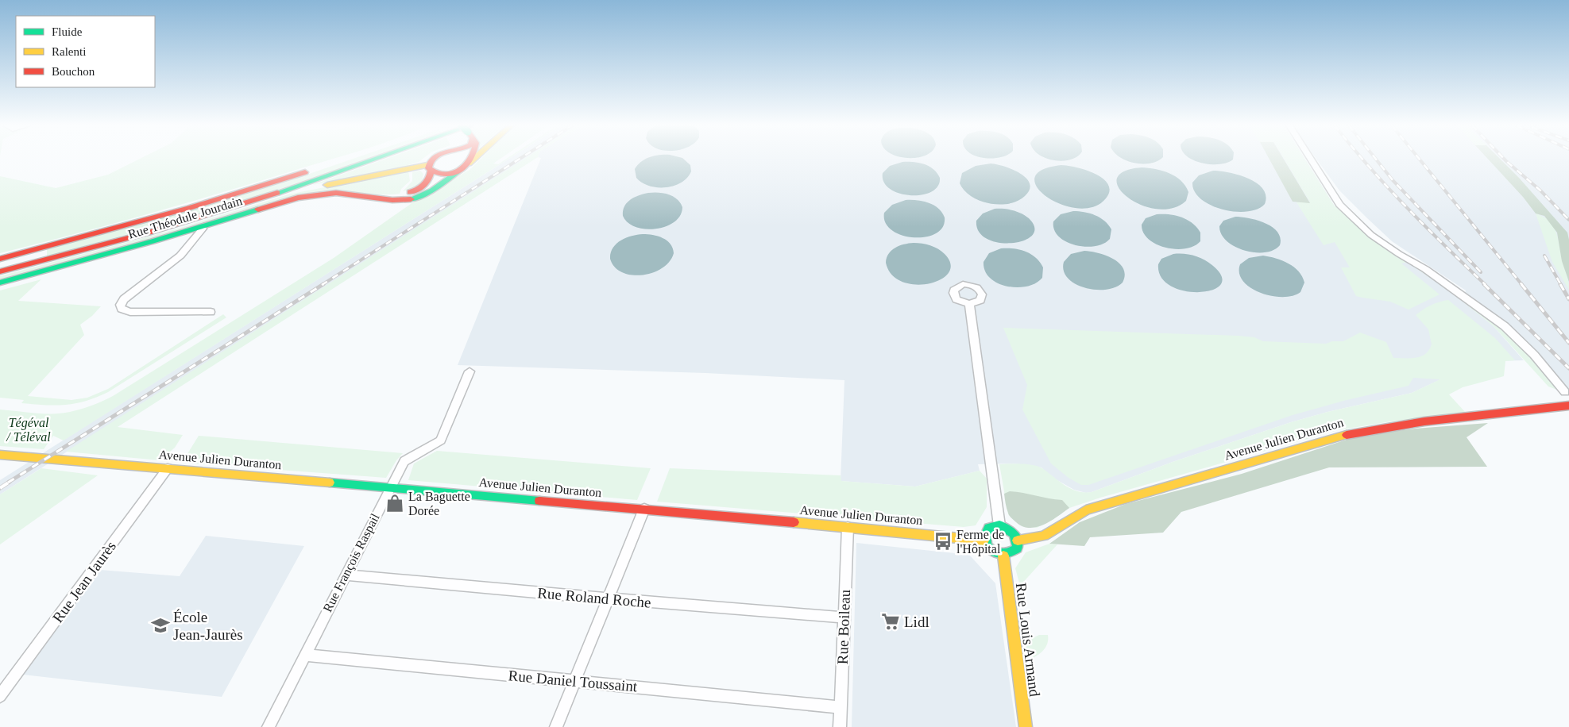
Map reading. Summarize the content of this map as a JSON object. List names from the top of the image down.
{
  "streets": {
    "main road": ["Rue Théodule Jourdain", "Avenue Julien Duranton", "Rue Louis Armand"],
    "street": [
      "Rue François Raspail",
      "Rue Jean Jaurès",
      "Rue Roland Roche",
      "Rue Boileau",
      "Rue Daniel Toussaint"
    ]
  },
  "crossings": [
    ["Avenue Julien Duranton", "Rue François Raspail"],
    ["Avenue Julien Duranton", "Rue Jean Jaurès"],
    ["Avenue Julien Duranton", "Rue Boileau"],
    ["Avenue Julien Duranton", "Rue Louis Armand"],
    ["Rue François Raspail", "Rue Roland Roche"],
    ["Rue François Raspail", "Rue Daniel Toussaint"],
    ["Rue Roland Roche", "Rue Boileau"],
    ["Rue Boileau", "Rue Daniel Toussaint"]
  ],
  "parks": ["Tégéval / Téléval"],
  "places": {
    "shop": ["La Baguette Dorée"],
    "bus stop": ["Ferme de l'Hôpital"],
    "supermarket": ["Lidl"],
    "school or university": ["École Jean-Jaurès"]
  },
  "legend": ["Fluide", "Ralenti", "Bouchon"]
}
